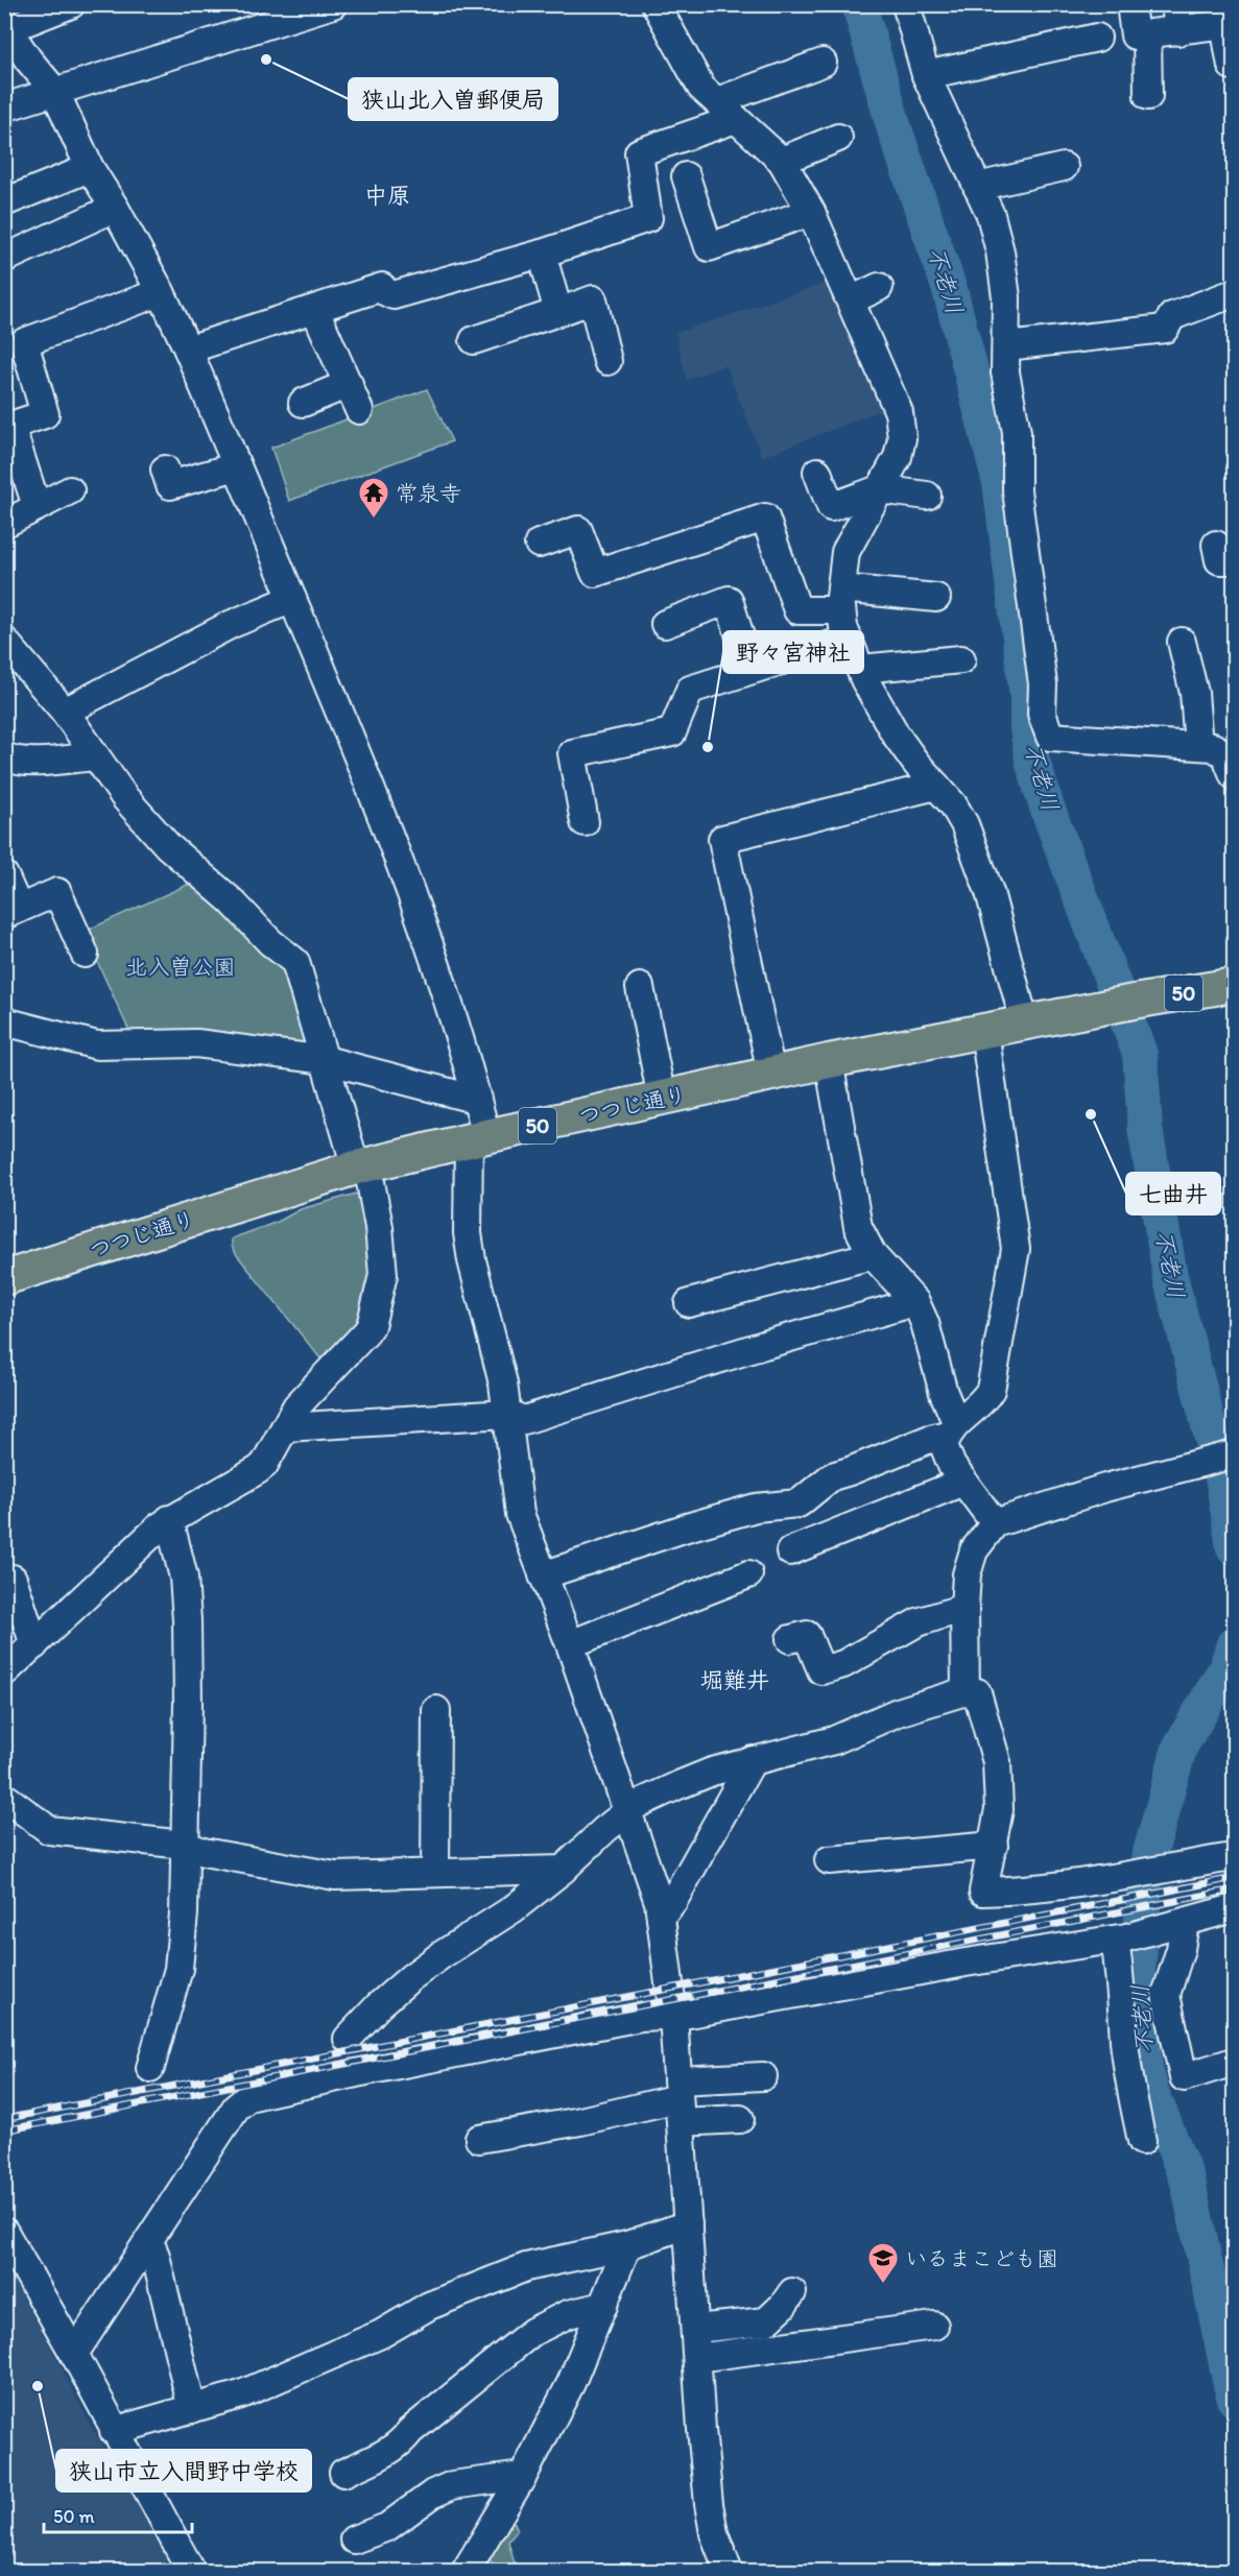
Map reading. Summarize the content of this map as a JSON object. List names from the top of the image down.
{
  "streets": {
    "main road": ["50", "つつじ通り"]
  },
  "districts": ["中原", "堀難井"],
  "water": ["不老川"],
  "parks": ["北入曽公園"],
  "places": {
    "other": [
      "狭山北入曽郵便局",
      "野々宮神社",
      "七曲井",
      "狭山市立入間野中学校"
    ],
    "temple": ["常泉寺"],
    "school or university": ["いるまこども園"]
  },
  "scale_bar": "50 m"
}
